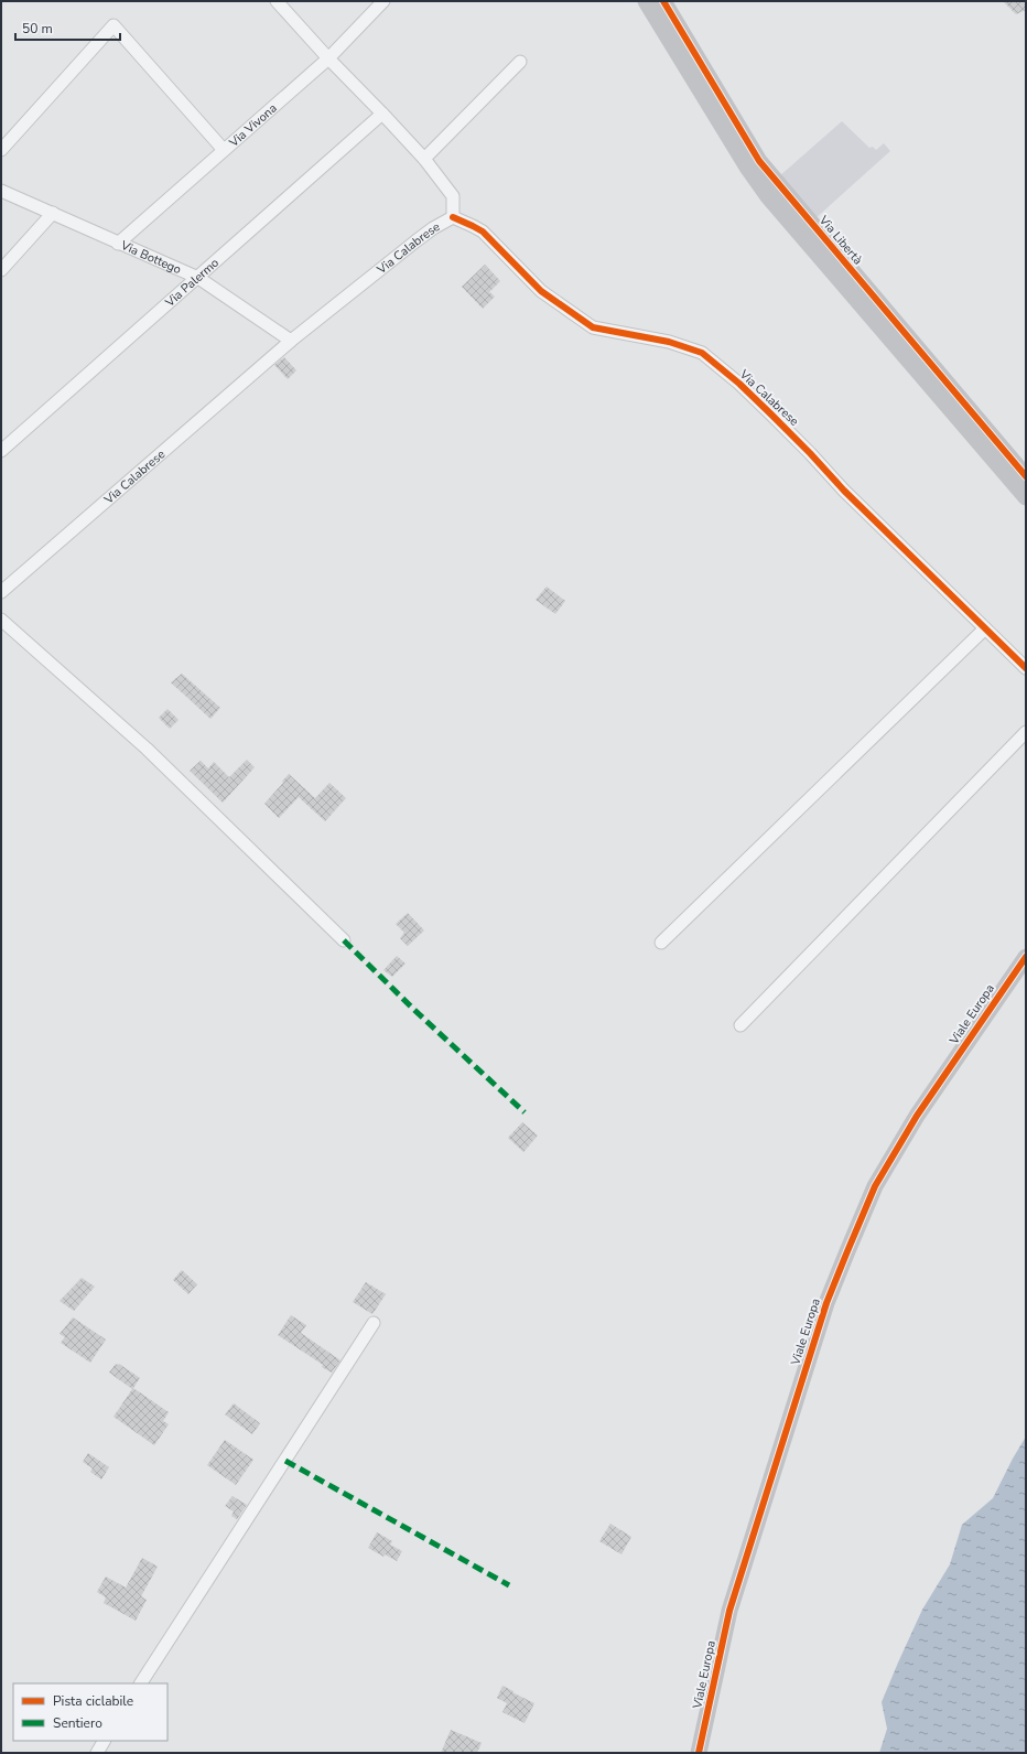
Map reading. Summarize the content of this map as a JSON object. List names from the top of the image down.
{
  "streets": {
    "street": [
      "Via Vivona",
      "Via Calabrese",
      "Via Bottego",
      "Via Palermo",
      "Viale Europa"
    ],
    "cycle path": ["Via Libertà"]
  },
  "crossings": [
    ["Via Vivona", "Via Bottego"],
    ["Via Calabrese", "Via Bottego"],
    ["Via Bottego", "Via Palermo"]
  ],
  "legend": ["Pista ciclabile", "Sentiero"],
  "scale_bar": "50 m"
}
